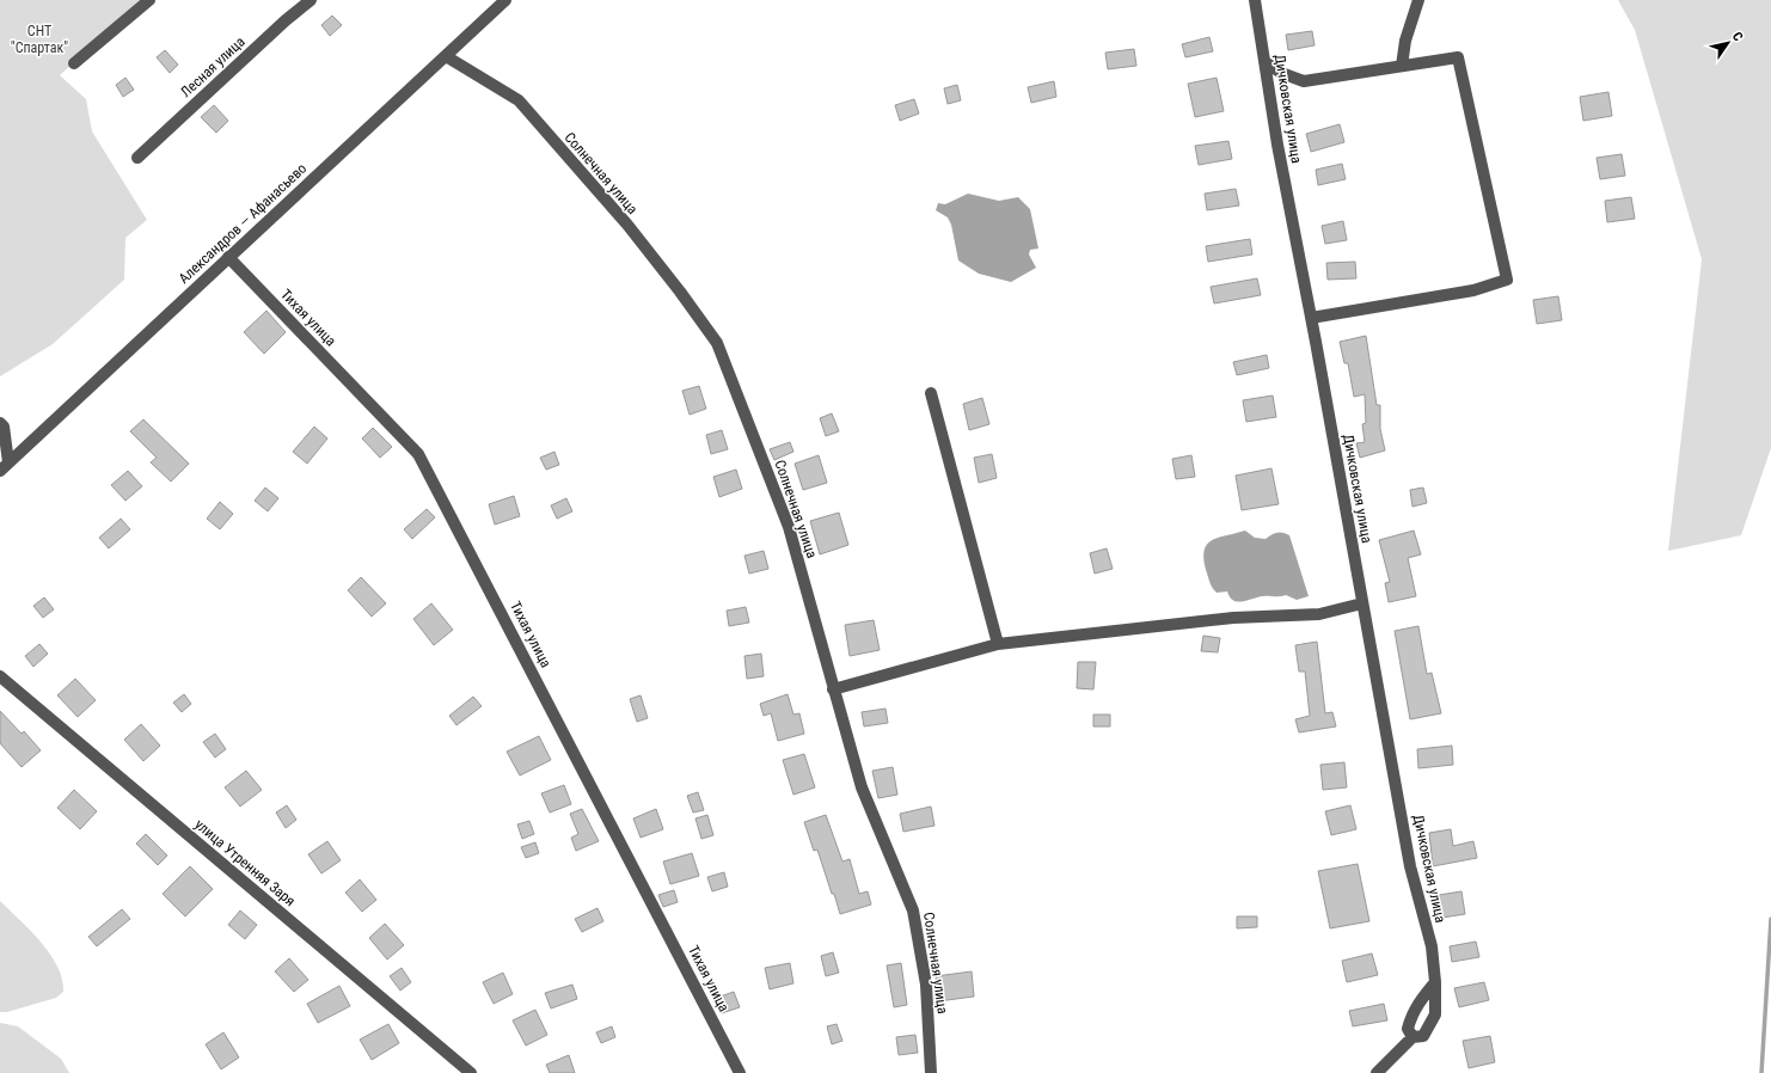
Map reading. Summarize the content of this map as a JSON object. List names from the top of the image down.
{
  "streets": {
    "street": [
      "Лесная улица",
      "Дичковская улица",
      "Солнечная улица",
      "Александров — Афанасьево",
      "Тихая улица",
      "улица Утренняя Заря"
    ]
  },
  "crossings": [
    ["Солнечная улица", "Александров — Афанасьево"],
    ["Александров — Афанасьево", "Тихая улица"]
  ],
  "parks": ["СНТ \"Спартак\""],
  "north": "top right"
}
